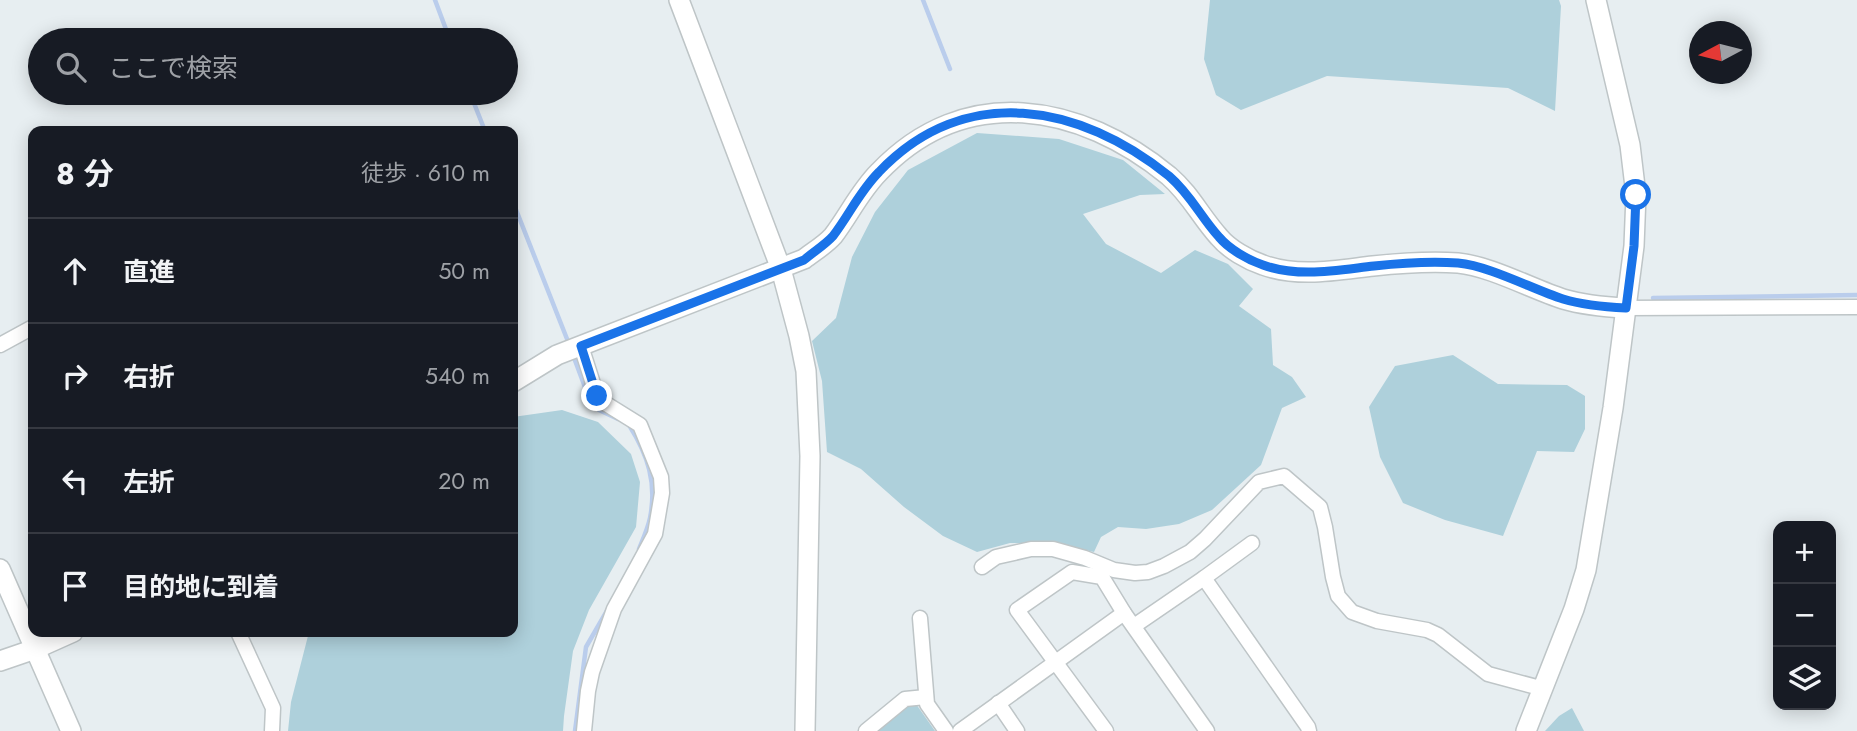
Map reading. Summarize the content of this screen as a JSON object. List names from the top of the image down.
{
  "north": "left",
  "page": {
    "search": "ここで検索",
    "heading": ["8 分", "徒歩 · 610 m"],
    "list": [
      ["直進", "50 m"],
      ["右折", "540 m"],
      ["左折", "20 m"],
      "目的地に到着"
    ],
    "map_buttons": ["+", "−"]
  }
}
